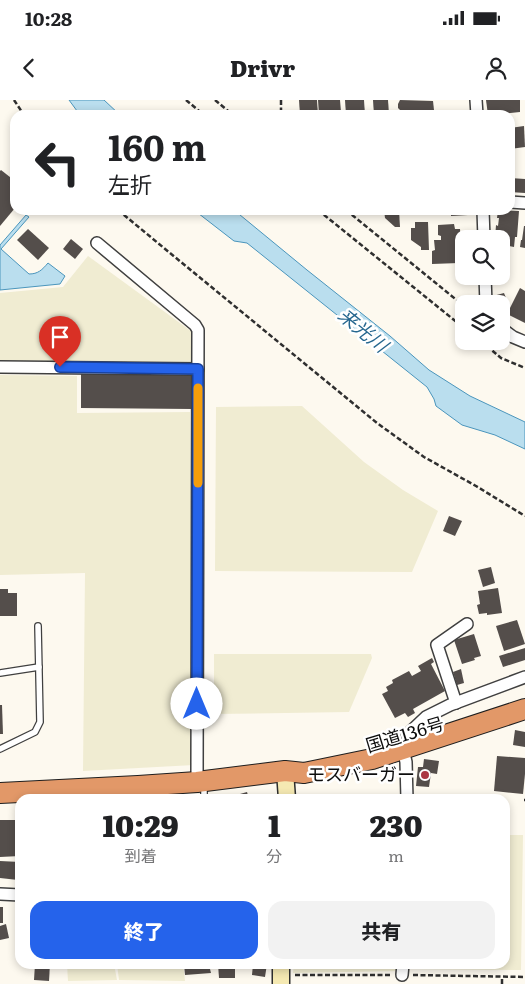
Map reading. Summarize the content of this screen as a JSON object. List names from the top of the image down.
{
  "streets": {
    "highway": ["国道136号"]
  },
  "water": ["来光川"],
  "places": ["モスバーガー"],
  "page": {
    "status": "10:28",
    "header": "Drivr",
    "turn": ["160 m", "左折"],
    "eta": [
      "10:29",
      "到着",
      "1",
      "分",
      "230",
      "m"
    ],
    "buttons": ["終了", "共有"]
  }
}
